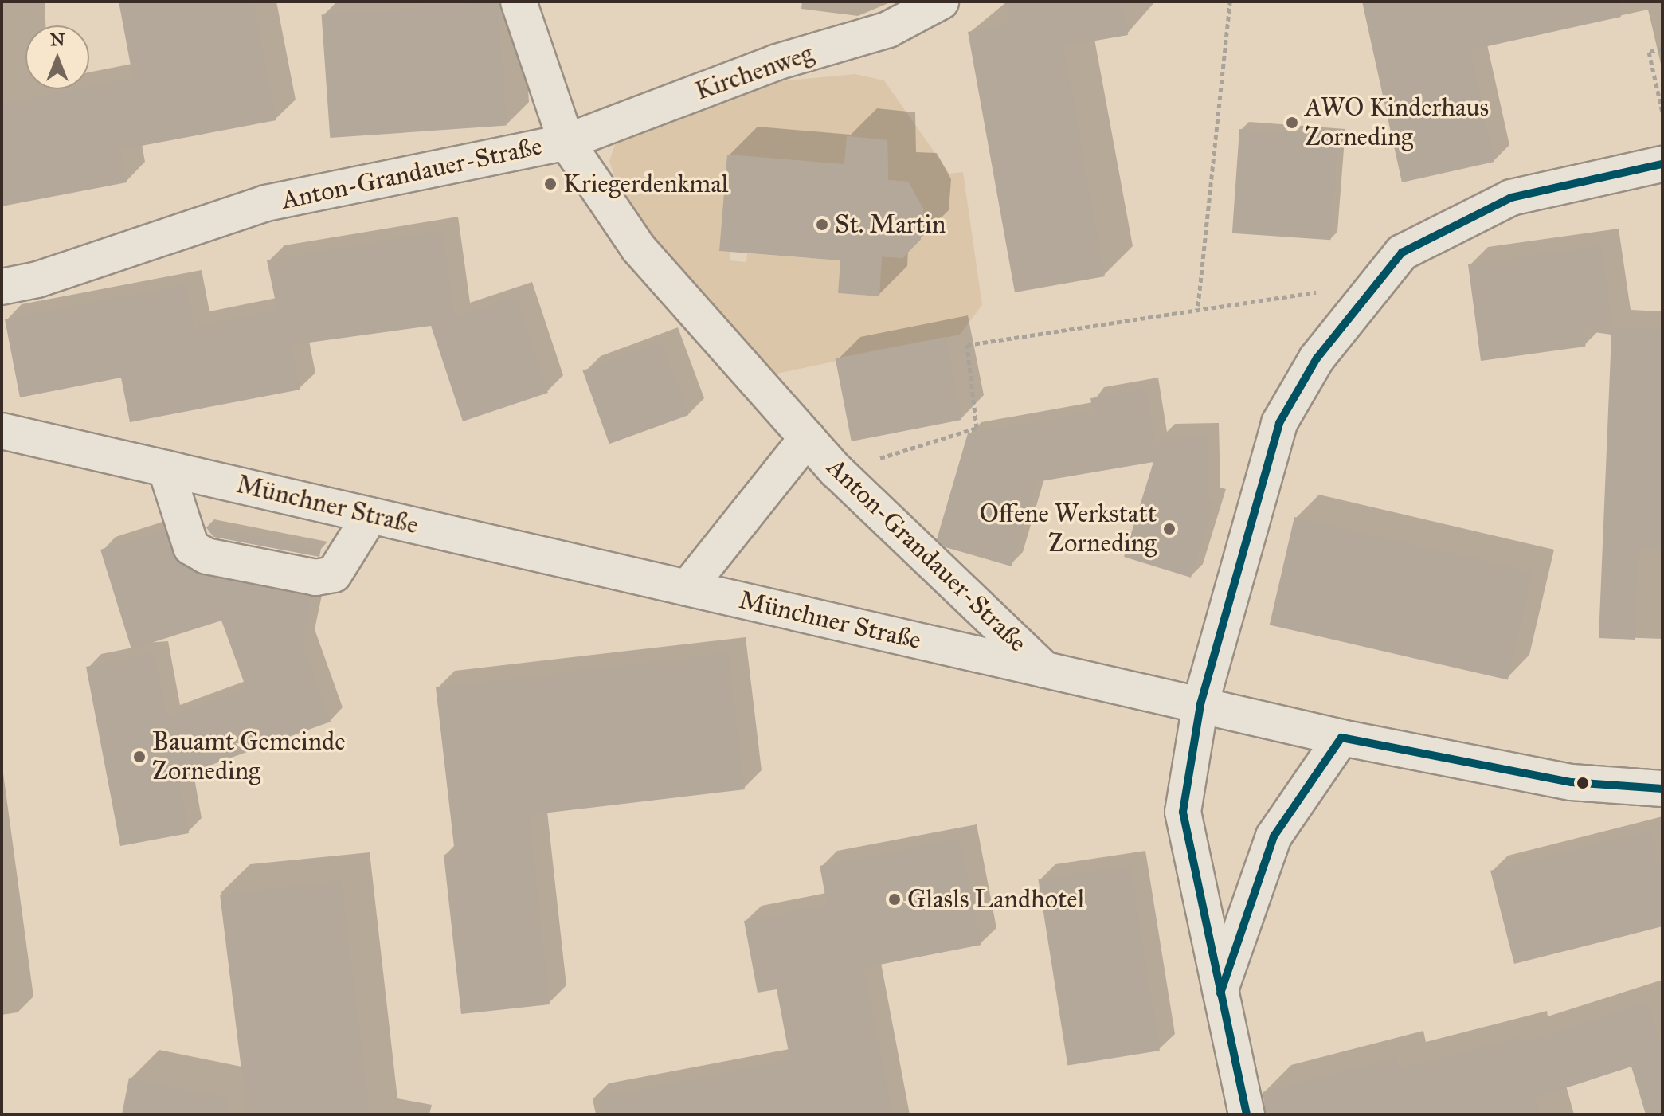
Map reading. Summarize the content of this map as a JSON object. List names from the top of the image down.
{
  "streets": {
    "street": ["Kirchenweg", "Anton-Grandauer-Straße", "Münchner Straße"]
  },
  "crossings": [
    ["Kirchenweg", "Anton-Grandauer-Straße"],
    ["Anton-Grandauer-Straße", "Münchner Straße"]
  ],
  "places": [
    "AWO Kinderhaus Zorneding",
    "Kriegerdenkmal",
    "St. Martin",
    "Offene Werkstatt Zorneding",
    "Bauamt Gemeinde Zorneding",
    "Glasls Landhotel"
  ],
  "north": "top"
}
